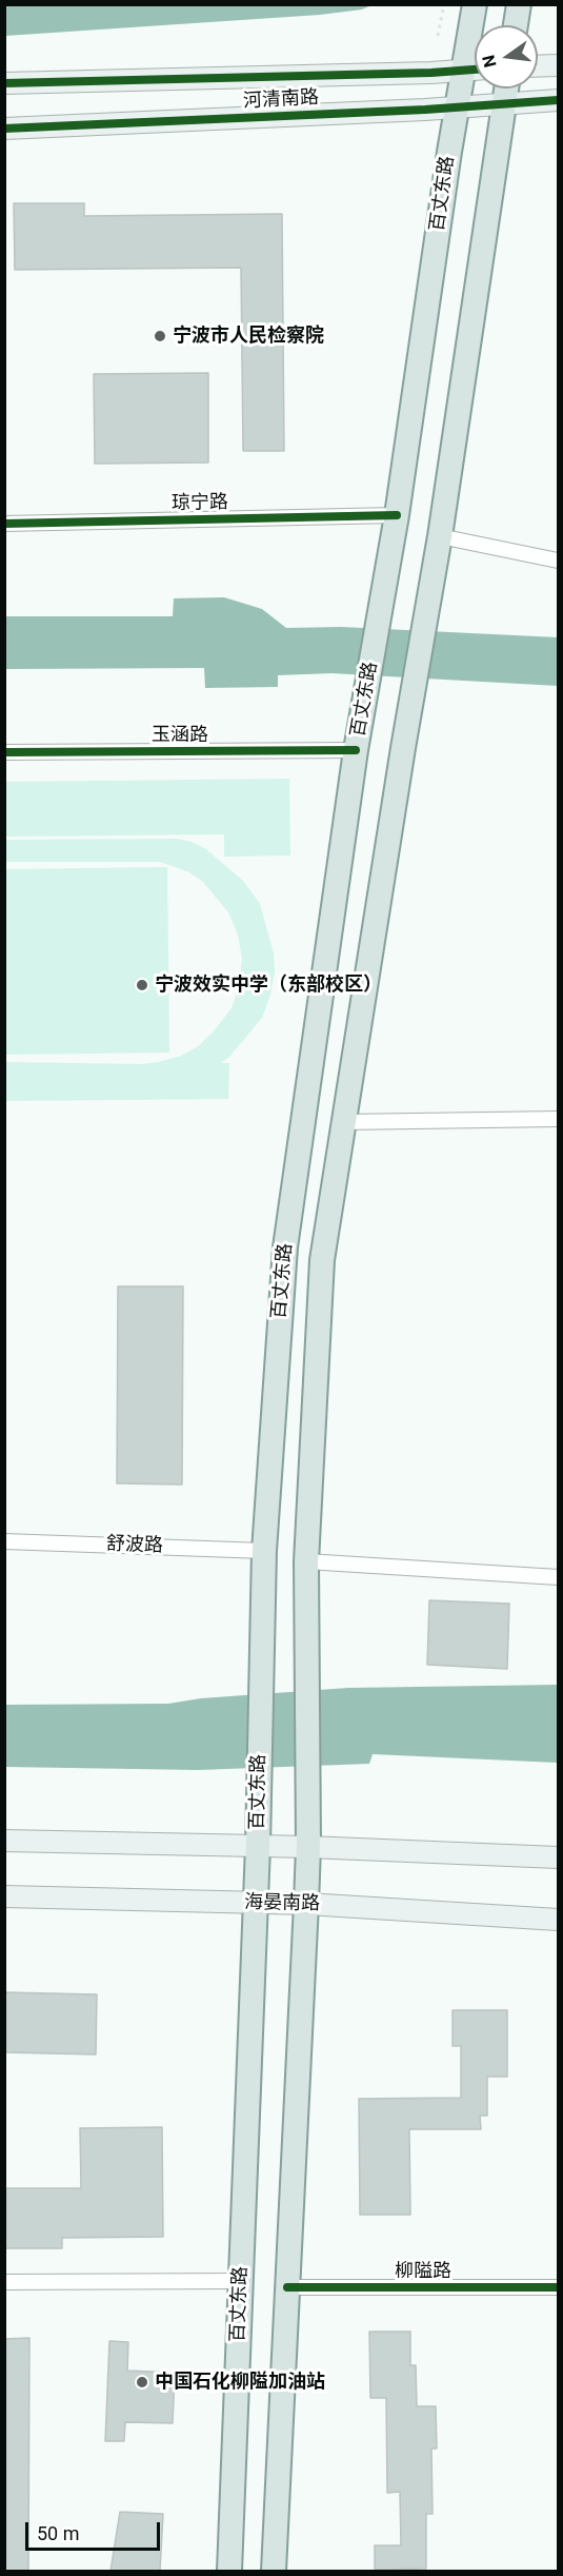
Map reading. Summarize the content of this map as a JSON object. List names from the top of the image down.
{
  "streets": {
    "main road": ["河清南路", "百丈东路", "海晏南路"],
    "street": [
      "琼宁路",
      "玉涵路",
      "舒波路",
      "柳隘路"
    ]
  },
  "crossings": [
    ["河清南路", "百丈东路"],
    ["百丈东路", "琼宁路"],
    ["百丈东路", "玉涵路"],
    ["百丈东路", "舒波路"],
    ["百丈东路", "海晏南路"],
    ["百丈东路", "柳隘路"]
  ],
  "places": ["宁波市人民检察院", "宁波效实中学（东部校区）", "中国石化柳隘加油站"],
  "scale_bar": "50 m",
  "north": "left"
}
